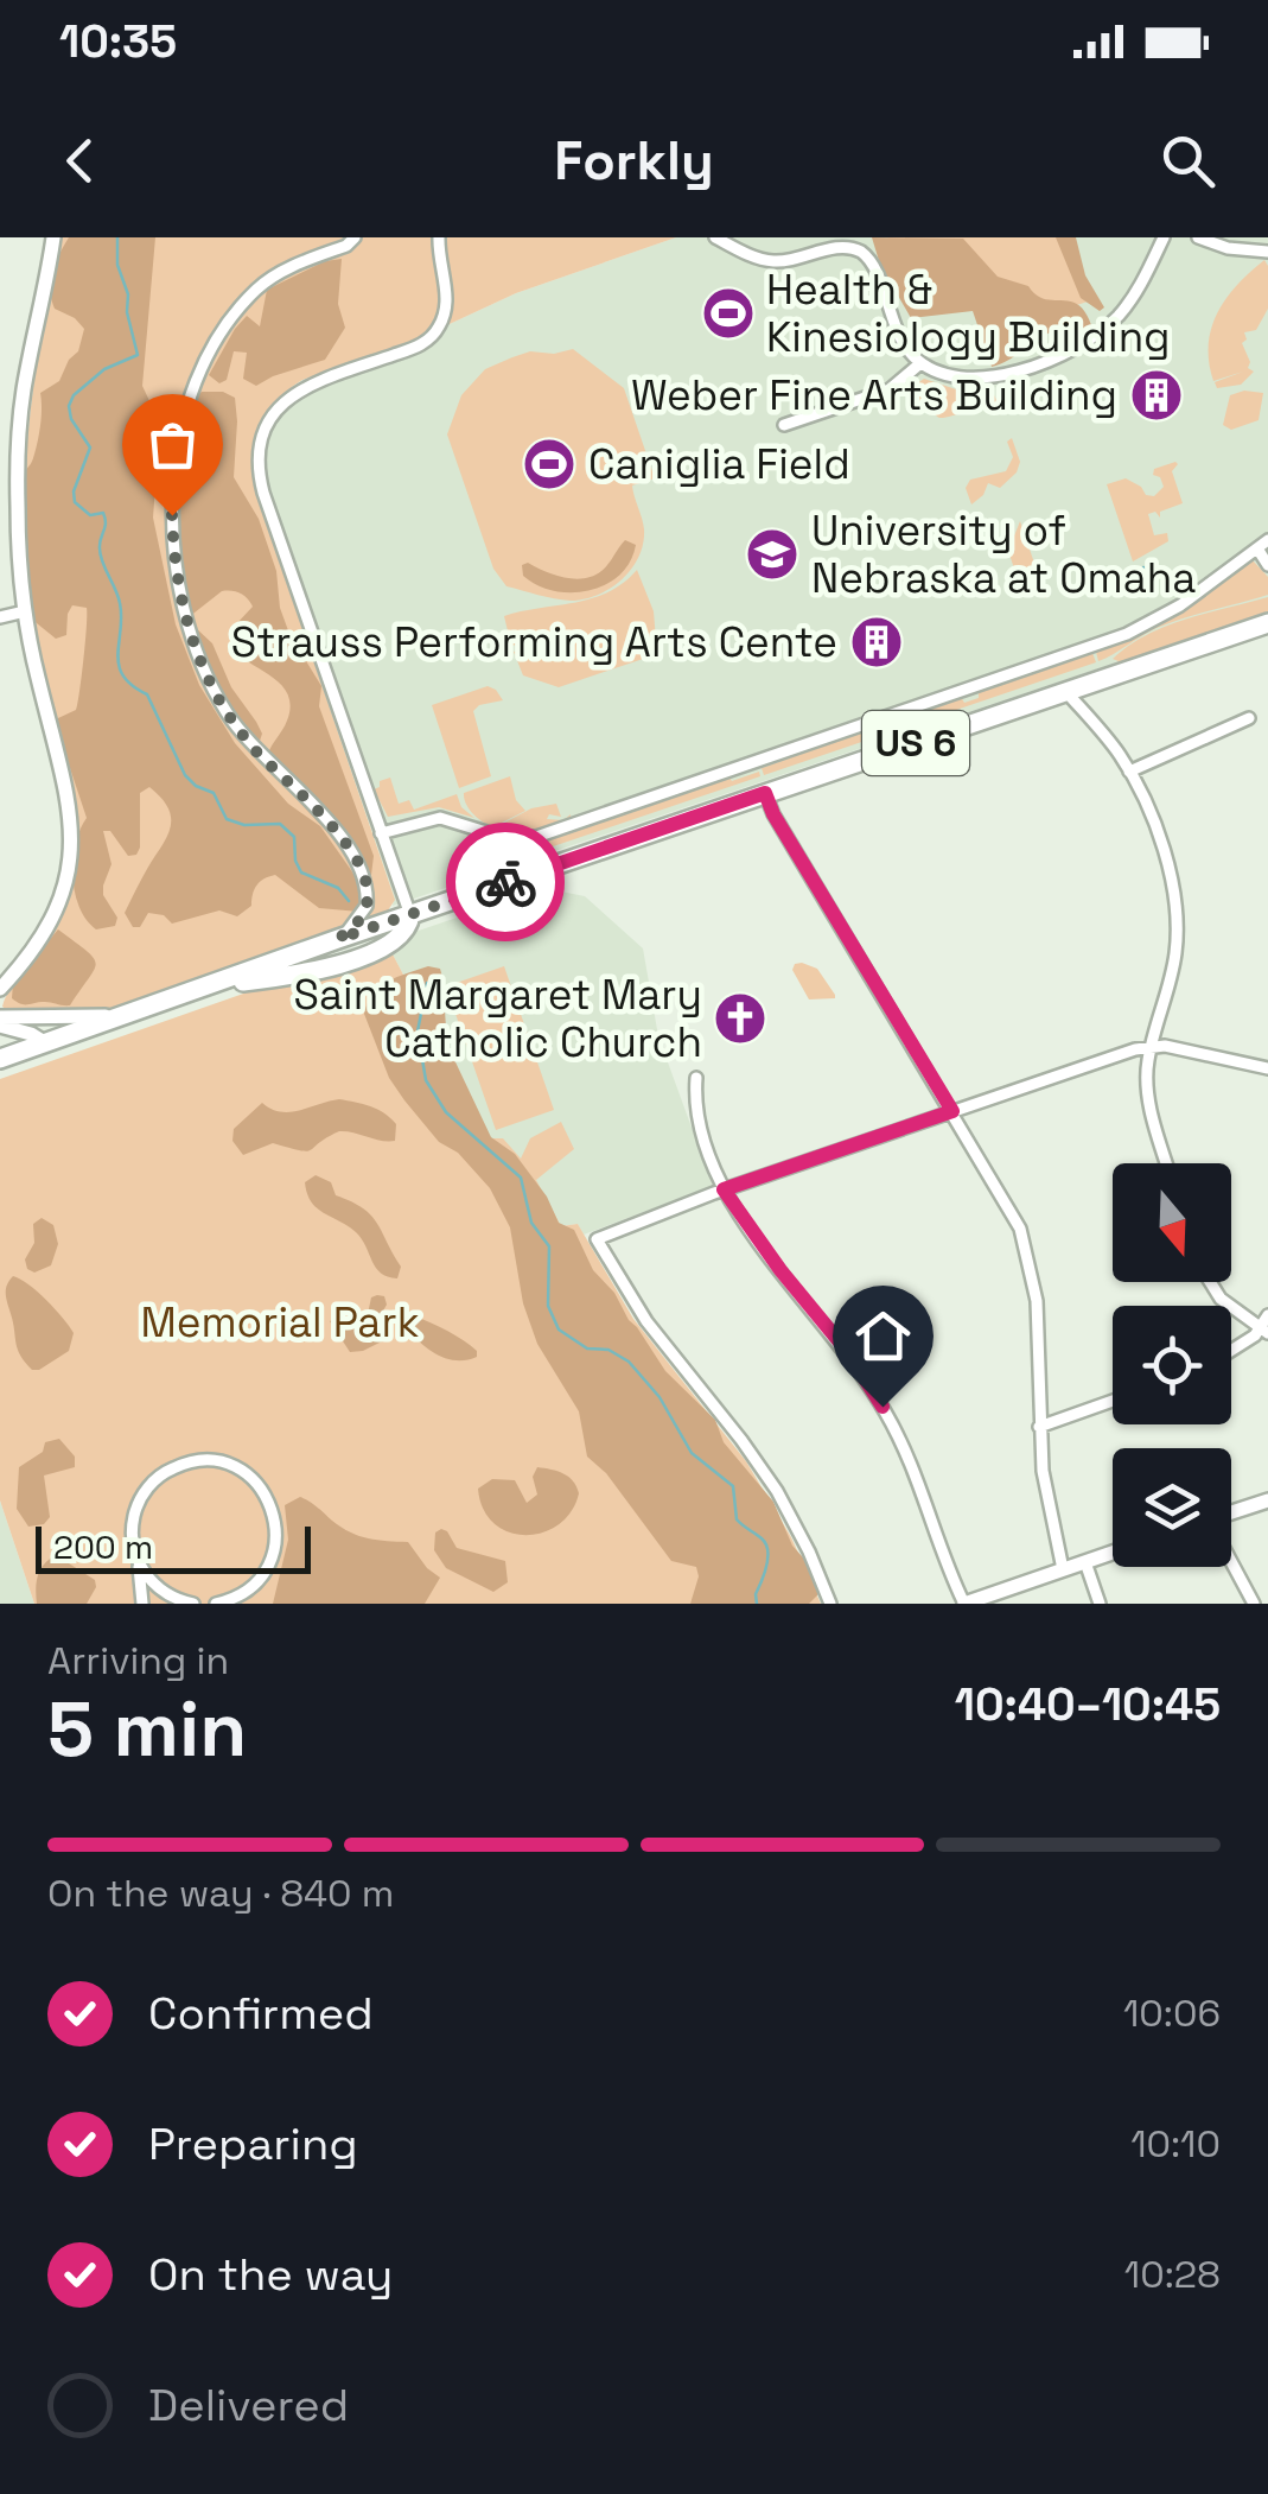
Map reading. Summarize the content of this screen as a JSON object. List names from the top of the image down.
{
  "streets": {
    "highway": ["US 6"]
  },
  "parks": ["Memorial Park"],
  "places": {
    "sports": ["Health & Kinesiology Building", "Caniglia Field"],
    "building": ["Weber Fine Arts Building", "Strauss Performing Arts Cente"],
    "school or university": ["University of Nebraska at Omaha"],
    "church": ["Saint Margaret Mary Catholic Church"]
  },
  "scale_bar": "200 m",
  "north": "bottom",
  "page": {
    "status": "10:35",
    "header": "Forkly",
    "scale": "200 m",
    "heading": ["5 min", "Arriving in", "10:40–10:45"],
    "bar": "On the way · 840 m",
    "list": [
      ["Confirmed", "10:06"],
      ["Preparing", "10:10"],
      ["On the way", "10:28"],
      "Delivered"
    ]
  }
}
